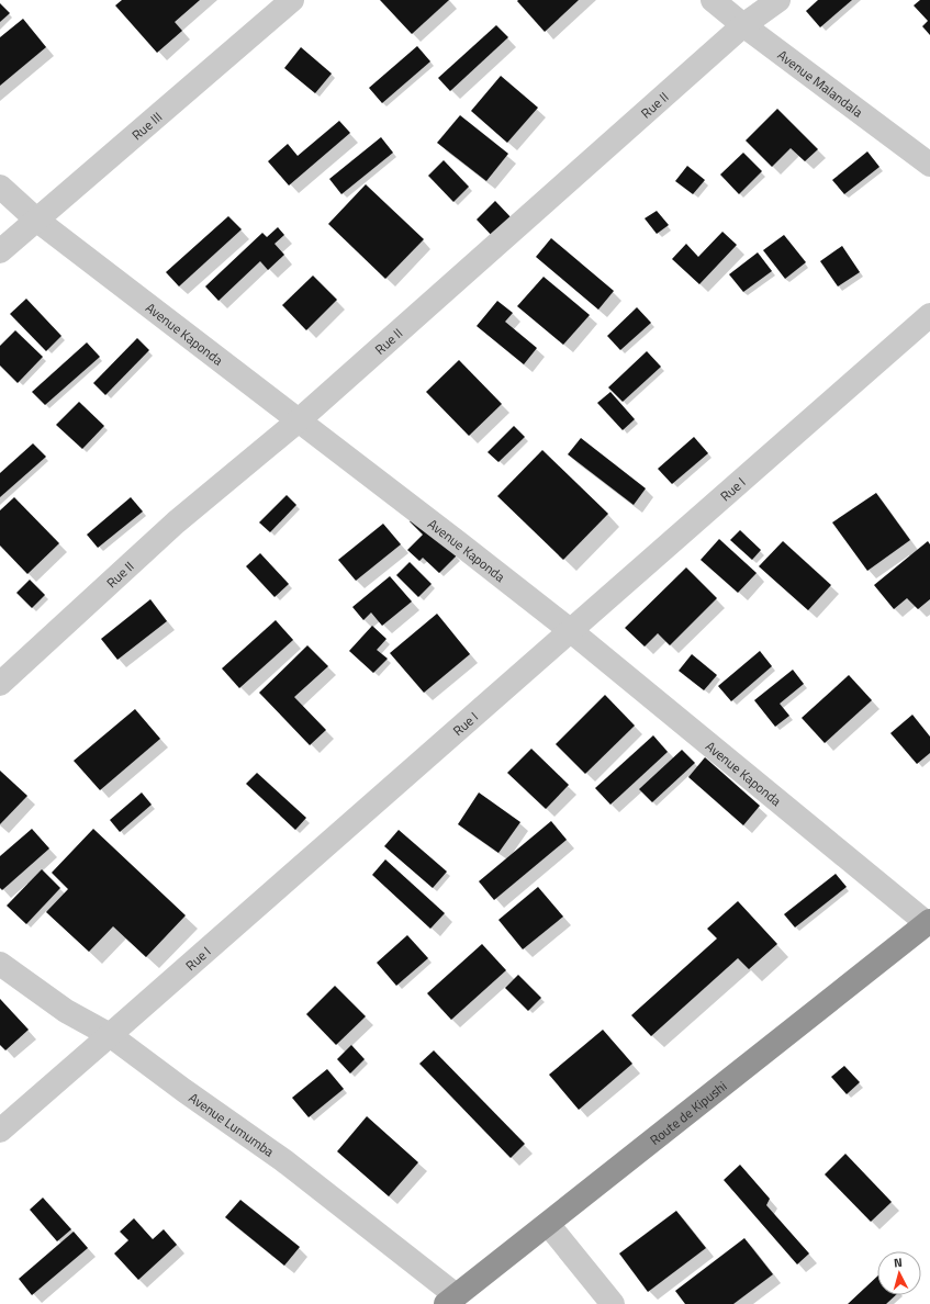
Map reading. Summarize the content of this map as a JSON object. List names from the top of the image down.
{
  "streets": {
    "highway": ["Route de Kipushi"],
    "street": [
      "Avenue Malandala",
      "Rue II",
      "Rue III",
      "Avenue Kaponda",
      "Rue I",
      "Avenue Lumumba"
    ]
  },
  "crossings": [
    ["Avenue Malandala", "Rue II"],
    ["Rue II", "Avenue Kaponda"],
    ["Rue III", "Avenue Kaponda"],
    ["Avenue Kaponda", "Rue I"],
    ["Avenue Kaponda", "Route de Kipushi"],
    ["Rue I", "Avenue Lumumba"],
    ["Route de Kipushi", "Avenue Lumumba"]
  ],
  "north": "top"
}
